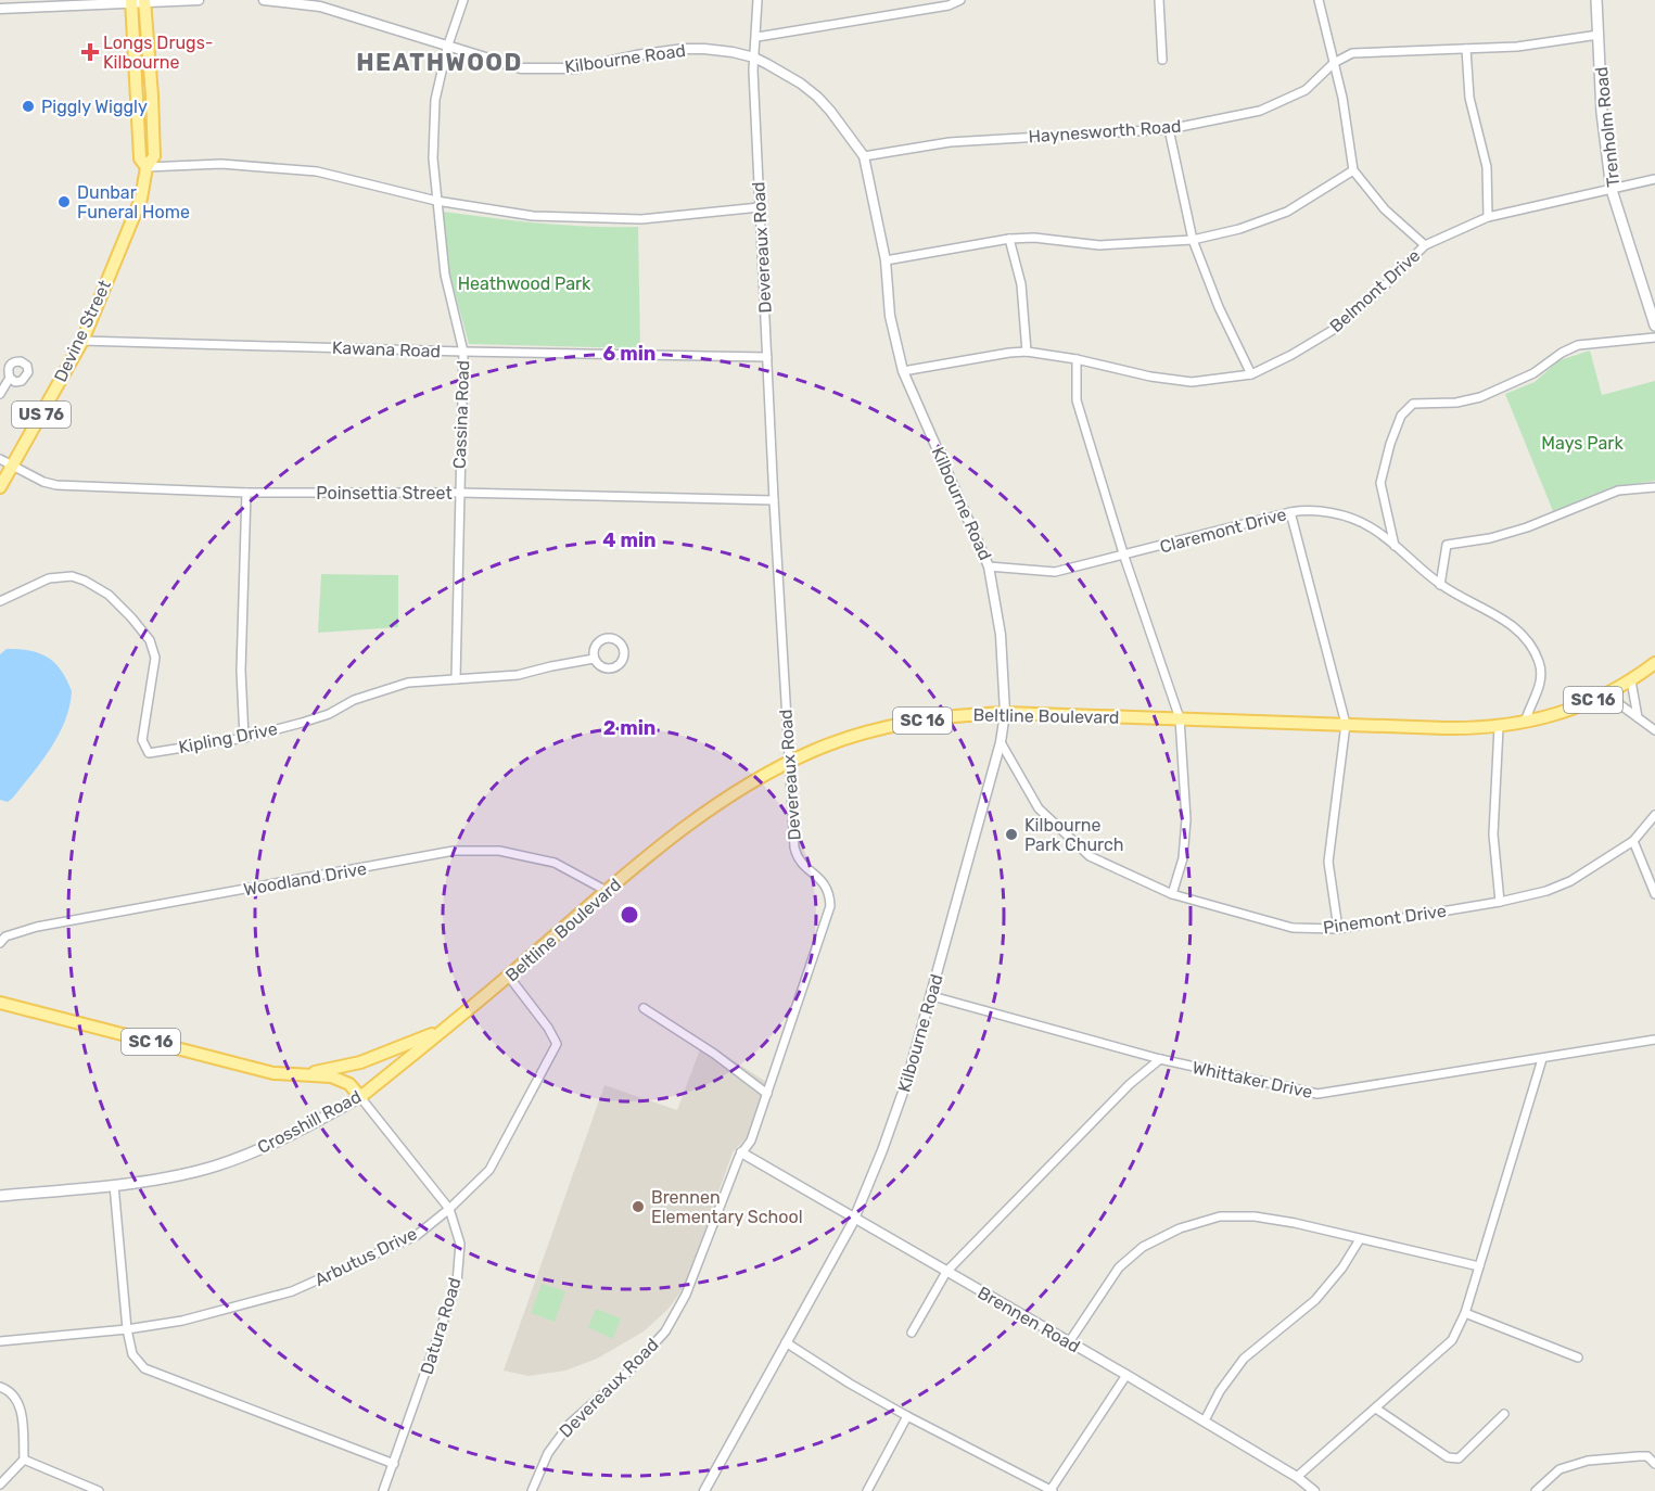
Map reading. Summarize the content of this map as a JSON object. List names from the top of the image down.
{
  "streets": {
    "main road": [
      "Trenholm Road",
      "Devine Street",
      "US 76",
      "SC 16",
      "Beltline Boulevard",
      "Crosshill Road",
      "Datura Road"
    ],
    "street": [
      "Kilbourne Road",
      "Haynesworth Road",
      "Devereaux Road",
      "Belmont Drive",
      "Kawana Road",
      "Cassina Road",
      "Poinsettia Street",
      "Claremont Drive",
      "Kipling Drive",
      "Woodland Drive",
      "Pinemont Drive",
      "Whittaker Drive",
      "Arbutus Drive",
      "Brennen Road"
    ]
  },
  "crossings": [
    ["Kilbourne Road", "Haynesworth Road"],
    ["Kilbourne Road", "Devereaux Road"],
    ["Kilbourne Road", "Belmont Drive"],
    ["Kilbourne Road", "Cassina Road"],
    ["Kilbourne Road", "Claremont Drive"],
    ["Kilbourne Road", "Beltline Boulevard"],
    ["Kilbourne Road", "Pinemont Drive"],
    ["Kilbourne Road", "Whittaker Drive"],
    ["Kilbourne Road", "Brennen Road"],
    ["Trenholm Road", "Haynesworth Road"],
    ["Trenholm Road", "Belmont Drive"],
    ["Devereaux Road", "Kawana Road"],
    ["Devereaux Road", "Poinsettia Street"],
    ["Devereaux Road", "Beltline Boulevard"],
    ["Devereaux Road", "Brennen Road"],
    ["Devine Street", "Kawana Road"],
    ["Devine Street", "Poinsettia Street"],
    ["Kawana Road", "Cassina Road"],
    ["Cassina Road", "Poinsettia Street"],
    ["Cassina Road", "Kipling Drive"],
    ["Claremont Drive", "Beltline Boulevard"],
    ["SC 16", "Beltline Boulevard"],
    ["SC 16", "Crosshill Road"],
    ["SC 16", "Datura Road"],
    ["Beltline Boulevard", "Woodland Drive"],
    ["Beltline Boulevard", "Crosshill Road"],
    ["Beltline Boulevard", "Arbutus Drive"],
    ["Crosshill Road", "Datura Road"],
    ["Arbutus Drive", "Datura Road"]
  ],
  "districts": ["HEATHWOOD"],
  "parks": ["Heathwood Park", "Mays Park"],
  "places": {
    "health": ["Longs Drugs- Kilbourne"],
    "other": [
      "Piggly Wiggly",
      "Dunbar Funeral Home",
      "Kilbourne Park Church",
      "Brennen Elementary School"
    ]
  },
  "rings": ["6 min", "4 min", "2 min"]
}
